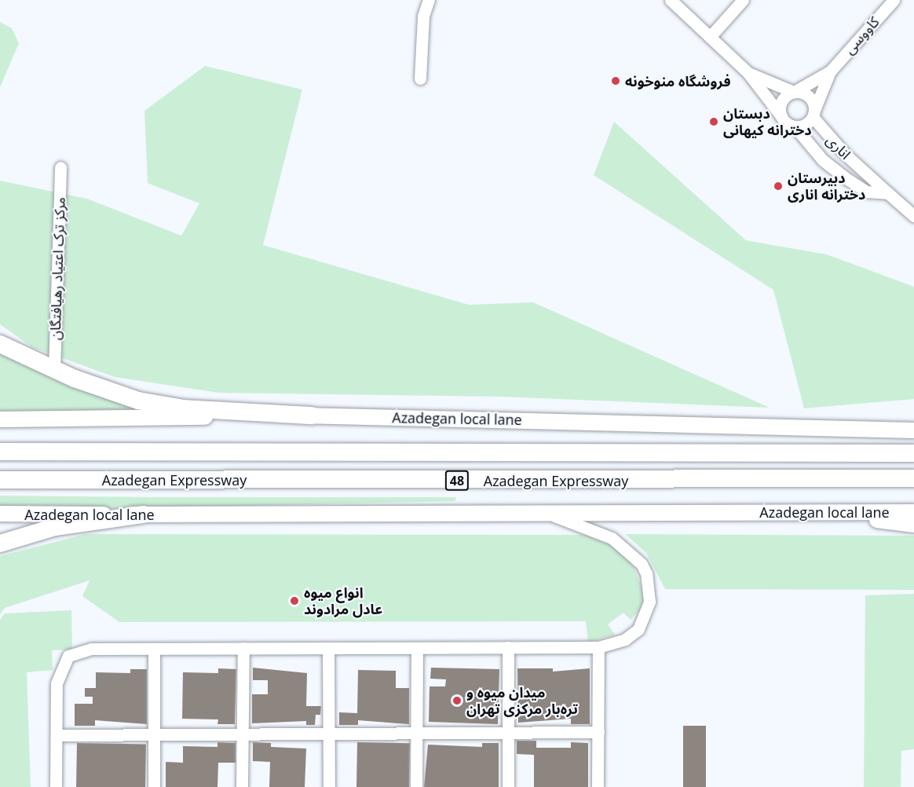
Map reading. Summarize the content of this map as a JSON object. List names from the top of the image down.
{
  "streets": {
    "highway": ["Azadegan Expressway", "48"],
    "main road": ["Azadegan local lane"],
    "street": ["کاووسی", "اناری", "مرکز ترک اعتیاد رهیافتگان"]
  },
  "places": [
    "فروشگاه منوخونه",
    "دبستان دخترانه کیهانی",
    "دبیرستان دخترانه اناری",
    "انواع میوه عادل مرادوند",
    "میدان میوه و تره‌بار مرکزی تهران"
  ]
}
